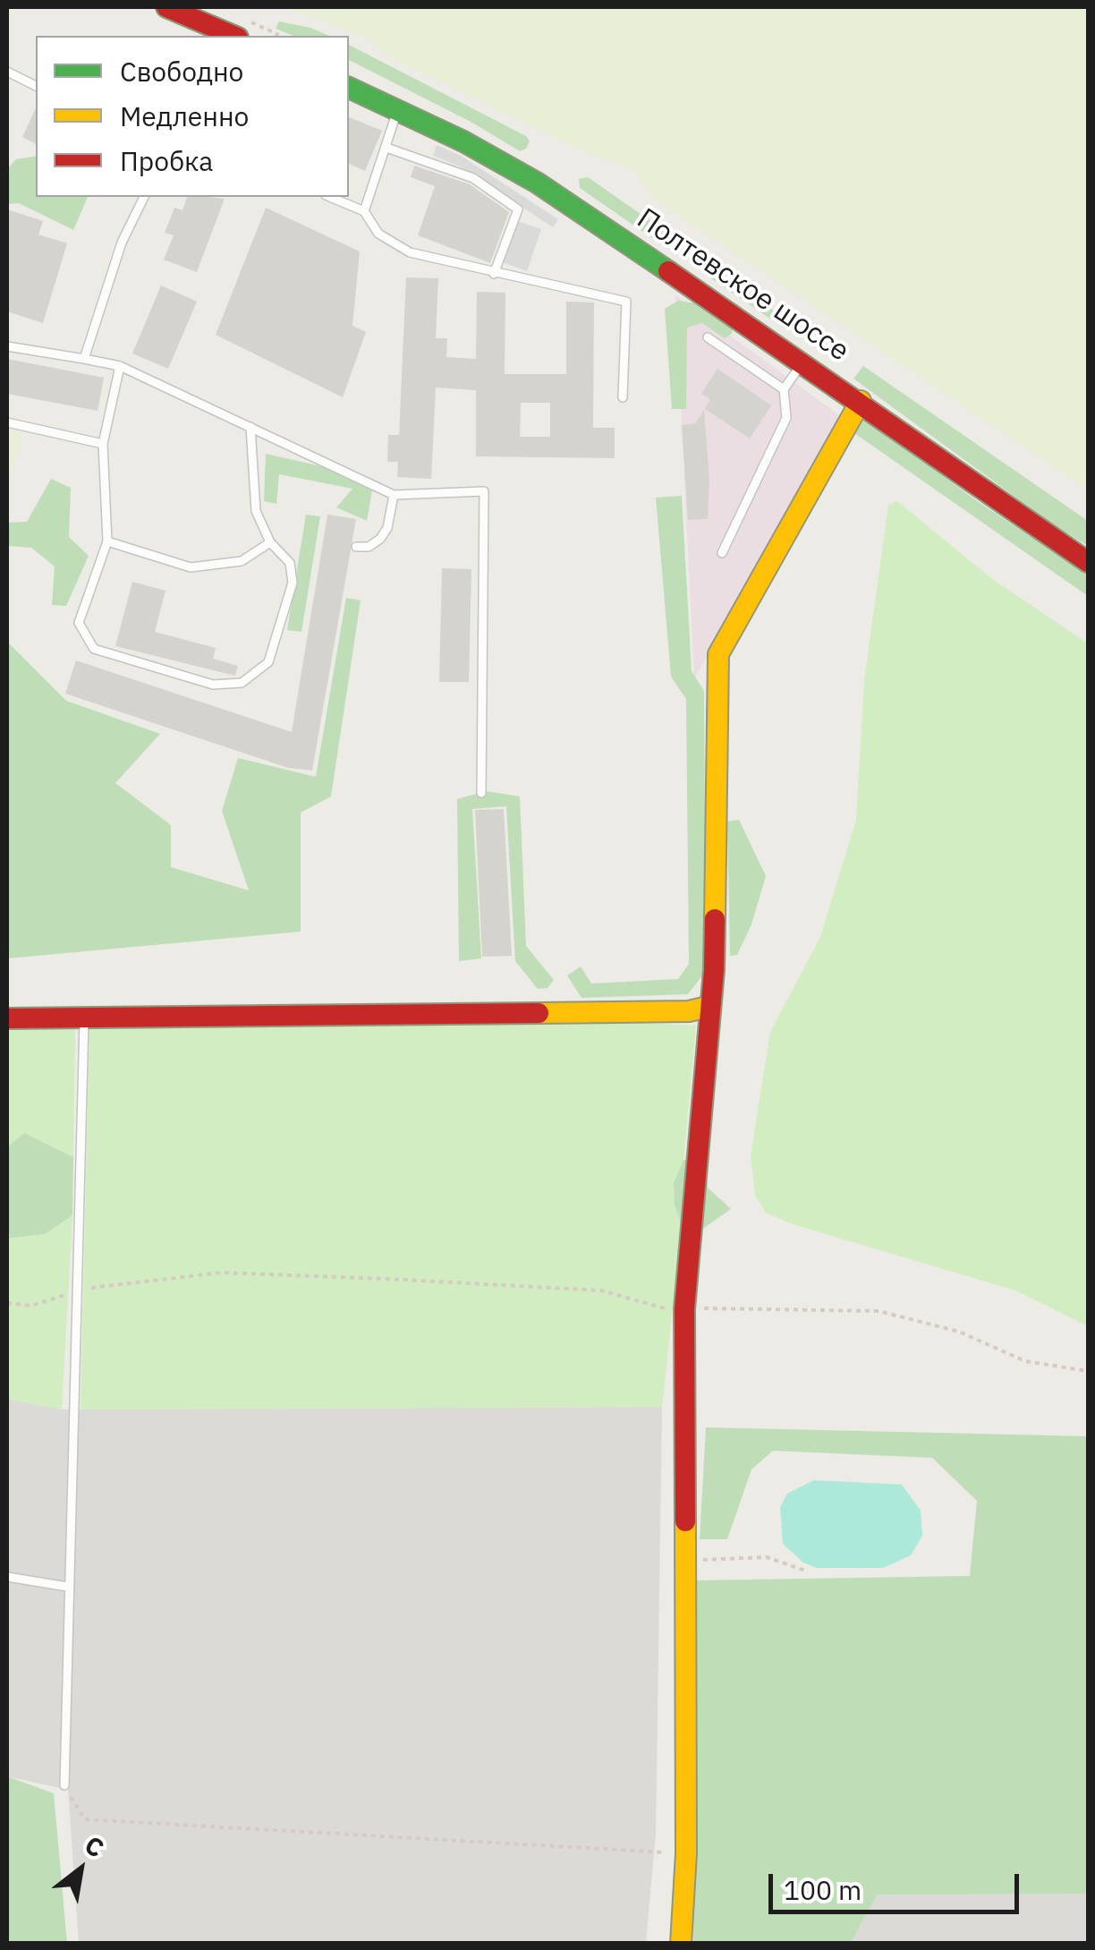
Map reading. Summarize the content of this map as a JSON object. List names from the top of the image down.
{
  "streets": {
    "street": ["Полтевское шоссе"]
  },
  "legend": ["Свободно", "Медленно", "Пробка"],
  "scale_bar": "100 m",
  "north": "top right"
}
